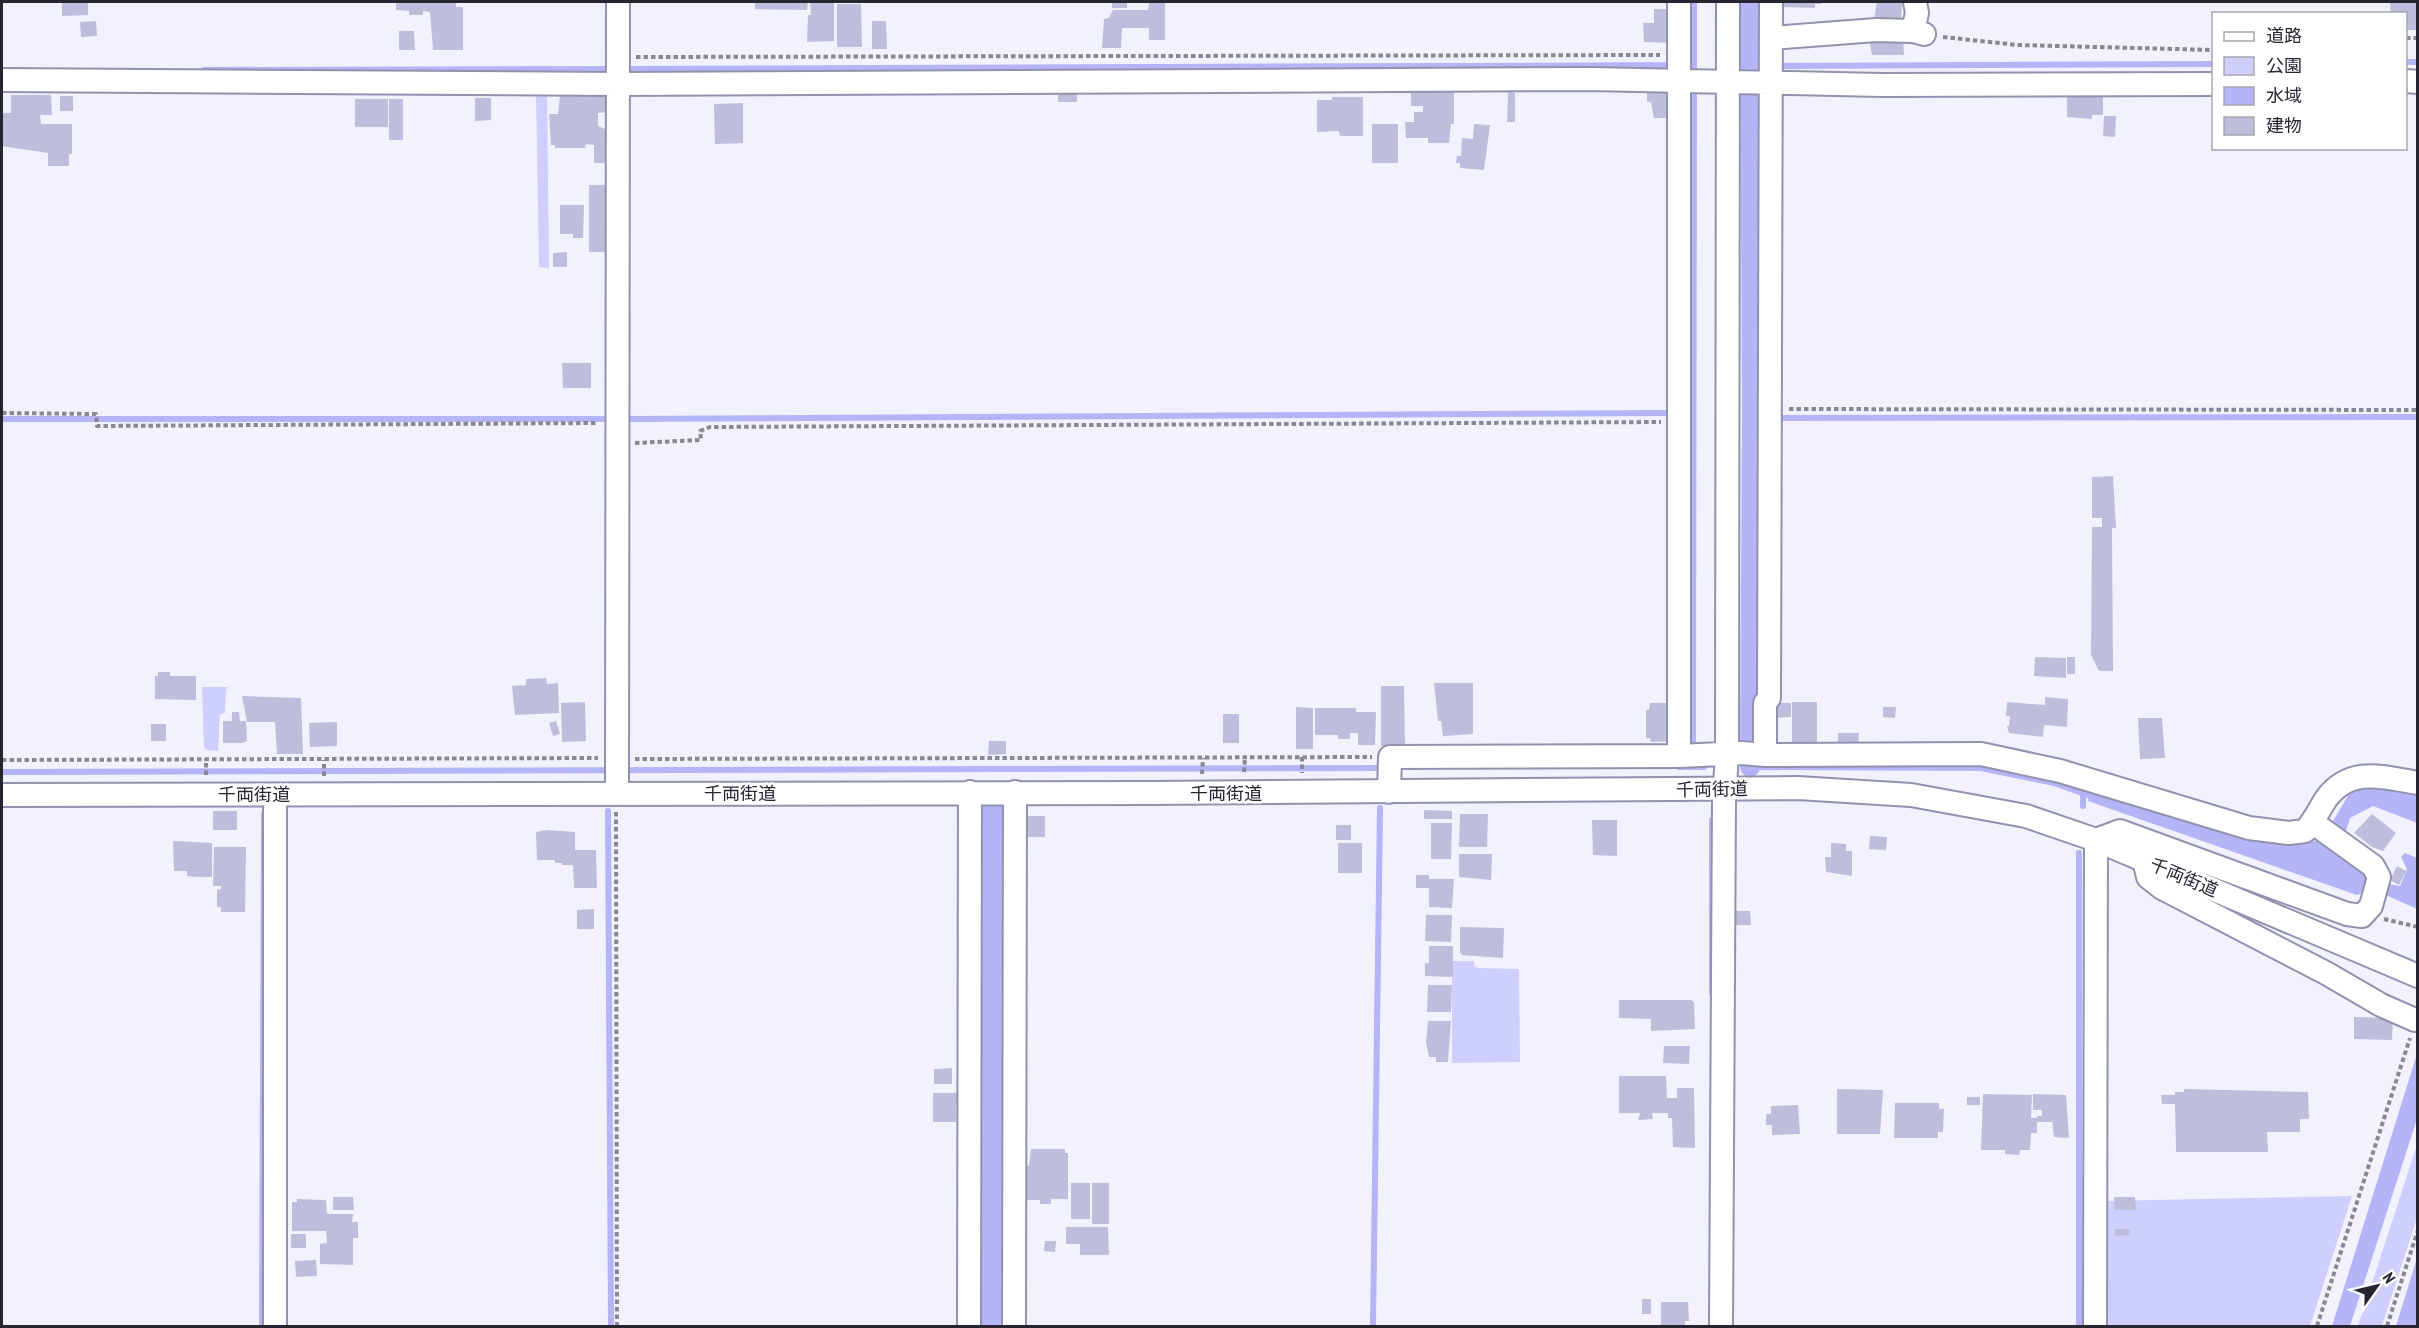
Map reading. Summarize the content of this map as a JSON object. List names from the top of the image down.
{
  "streets": {
    "street": ["千両街道"]
  },
  "legend": [
    "道路",
    "公園",
    "水域",
    "建物"
  ],
  "north": "top right"
}
